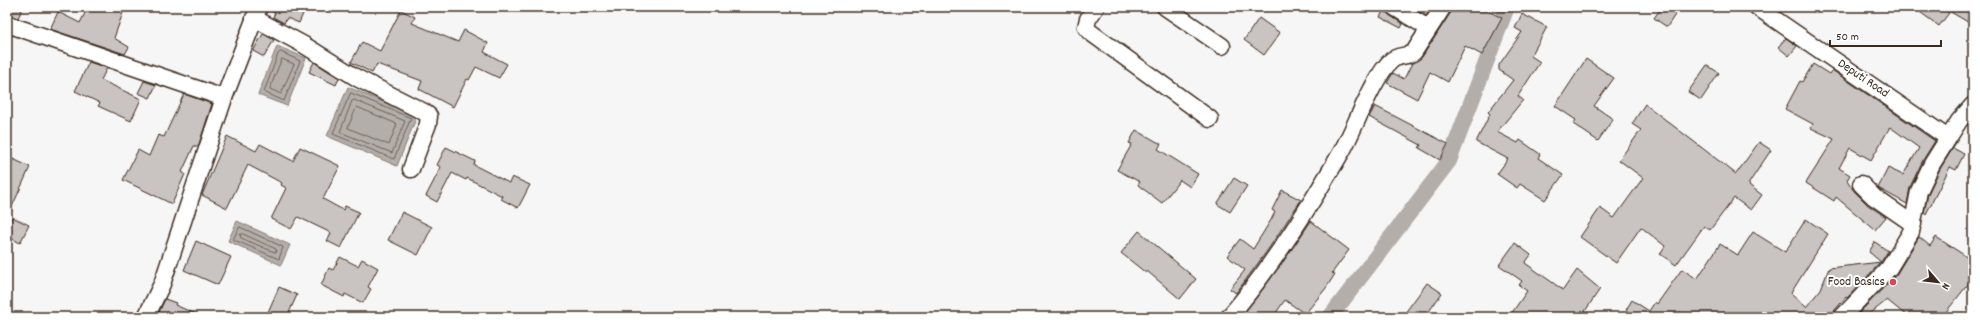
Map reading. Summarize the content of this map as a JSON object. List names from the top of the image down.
{
  "streets": {
    "street": ["Deputi Road"]
  },
  "places": ["Food Basics"],
  "scale_bar": "50 m",
  "north": "bottom right"
}
